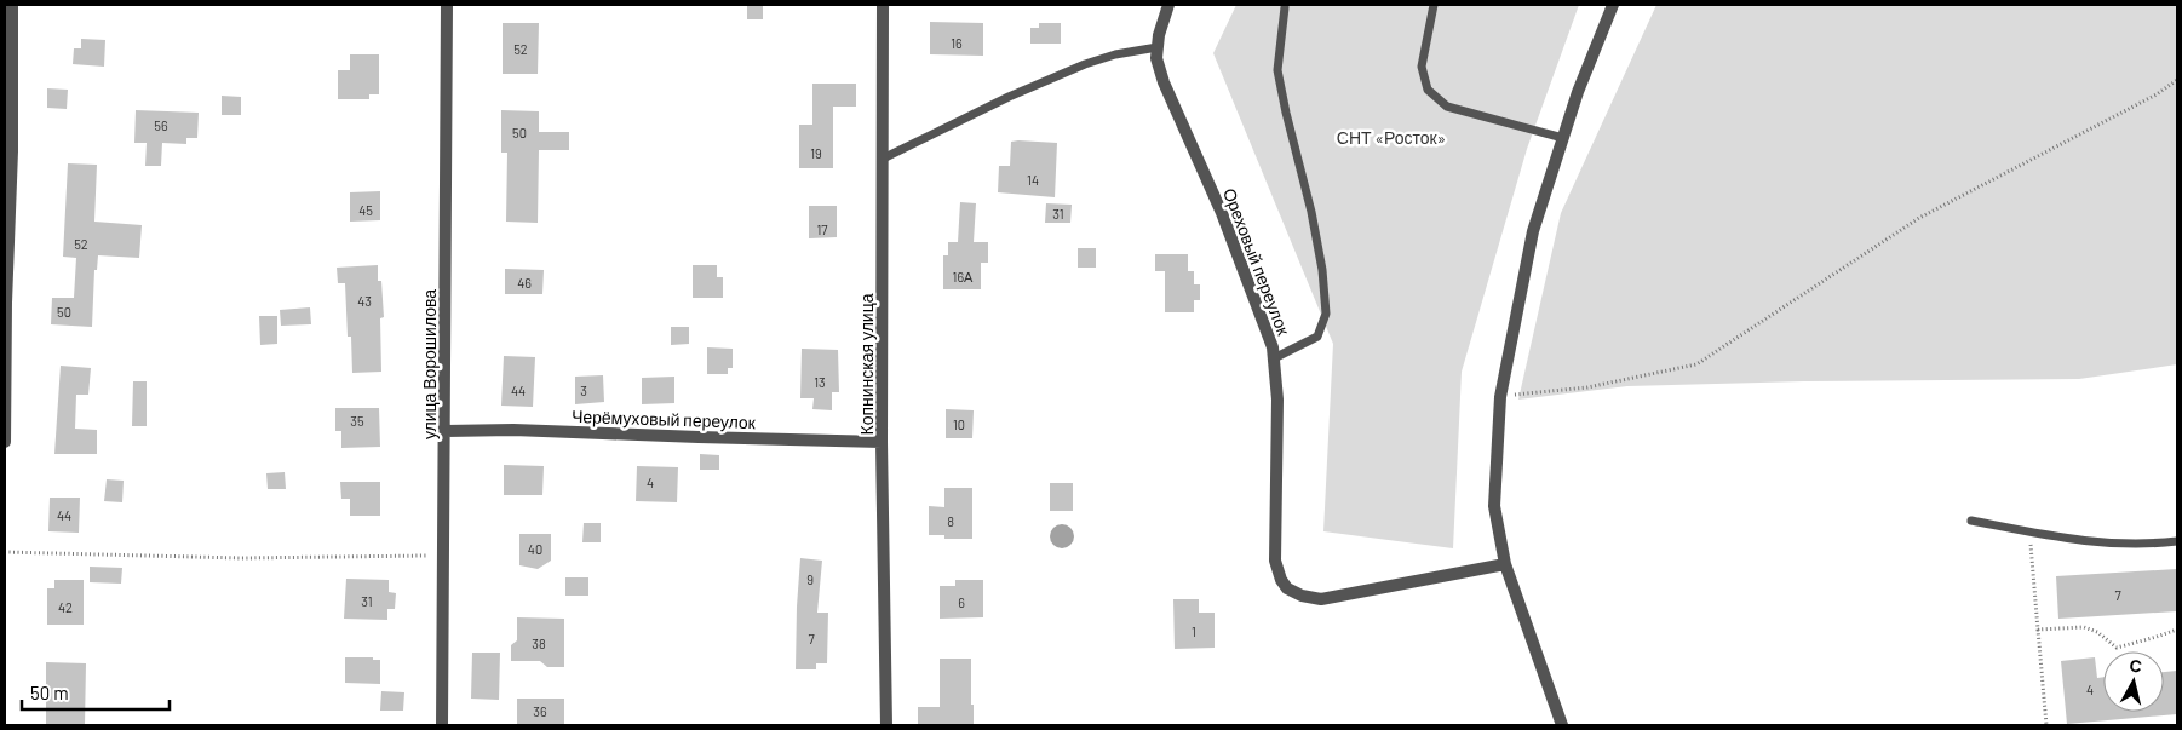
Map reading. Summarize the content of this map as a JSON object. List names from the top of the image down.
{
  "streets": {
    "street": [
      "Ореховый переулок",
      "улица Ворошилова",
      "Копнинская улица",
      "Черёмуховый переулок"
    ]
  },
  "crossings": [
    ["улица Ворошилова", "Черёмуховый переулок"],
    ["Копнинская улица", "Черёмуховый переулок"]
  ],
  "parks": ["СНТ «Росток»"],
  "house_numbers": [
    "16",
    "52",
    "56",
    "50",
    "19",
    "14",
    "45",
    "31",
    "17",
    "52",
    "16А",
    "46",
    "43",
    "50",
    "13",
    "44",
    "3",
    "35",
    "10",
    "4",
    "44",
    "8",
    "40",
    "9",
    "7",
    "31",
    "6",
    "42",
    "1",
    "7",
    "38",
    "4",
    "36"
  ],
  "scale_bar": "50 m",
  "north": "top"
}
